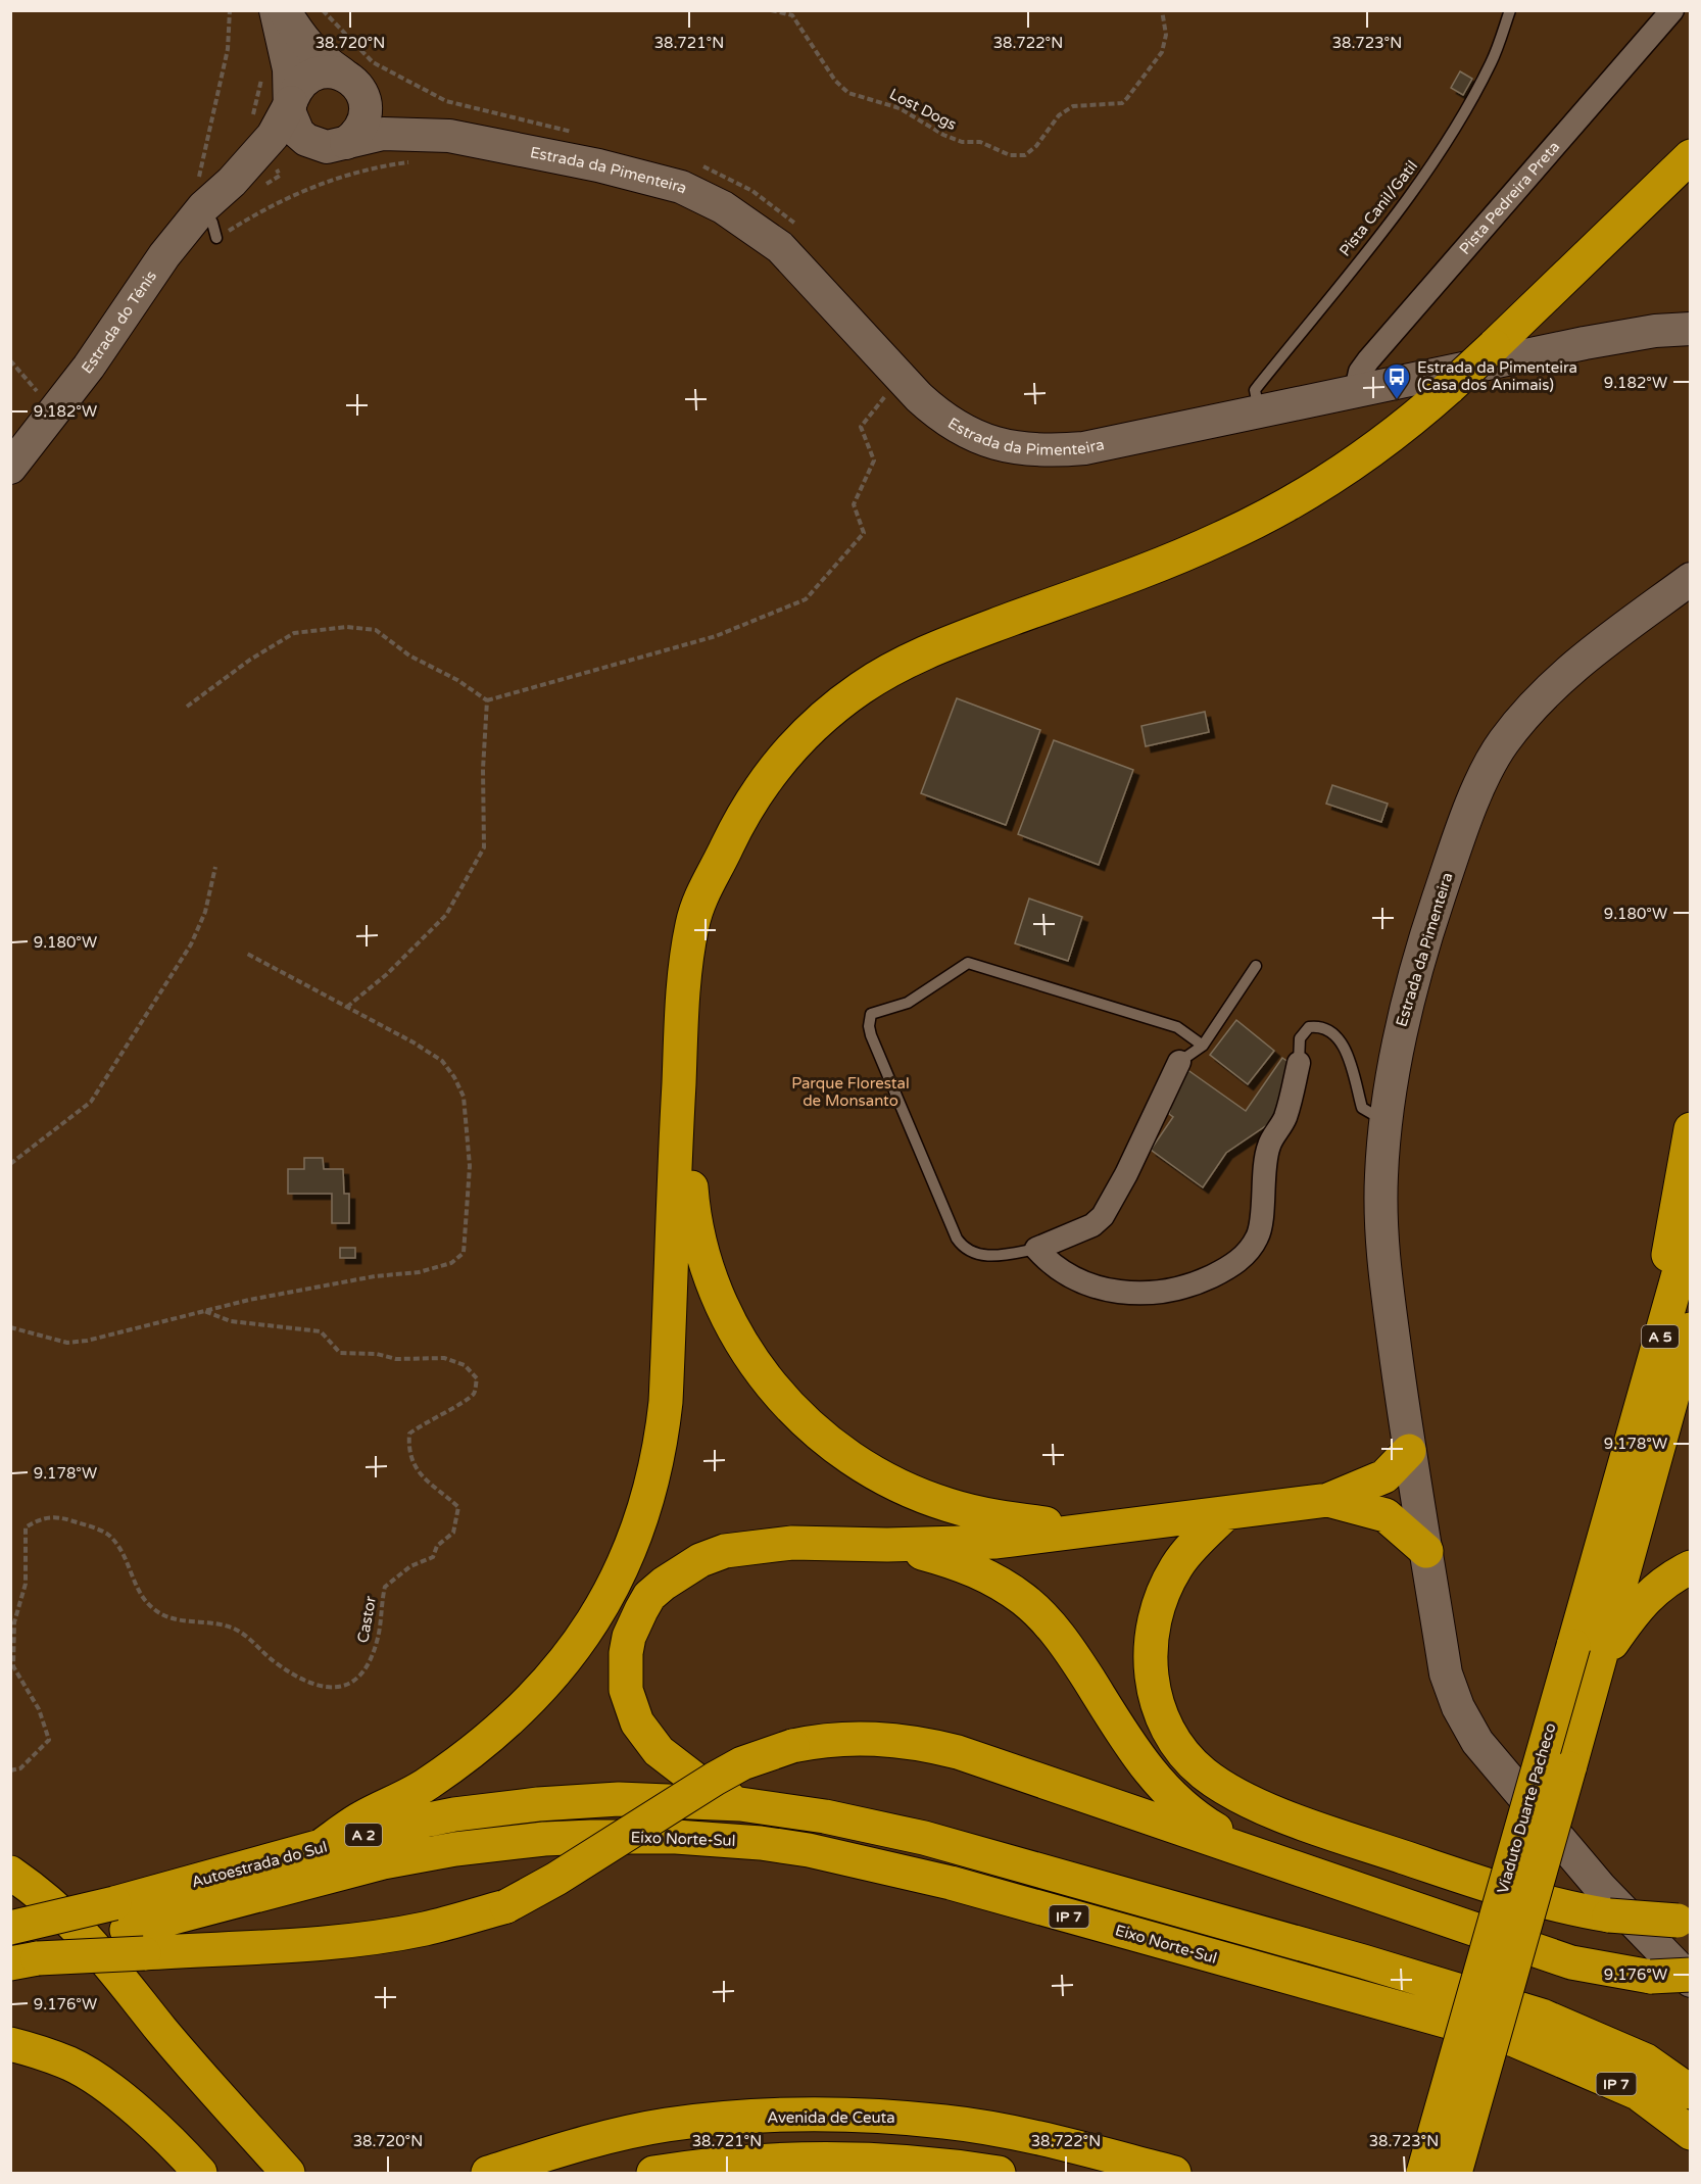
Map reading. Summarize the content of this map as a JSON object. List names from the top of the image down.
{
  "streets": {
    "highway": [
      "A 5",
      "Viaduto Duarte Pacheco",
      "A 2",
      "Eixo Norte-Sul",
      "Autoestrada do Sul",
      "IP 7",
      "Avenida de Ceuta"
    ],
    "main road": ["Estrada da Pimenteira", "Estrada do Ténis"],
    "street": ["Pista Pedreira Preta"],
    "lane": ["Pista Canil/Gatil"],
    "path": ["Lost Dogs", "Castor"]
  },
  "crossings": [
    ["Estrada da Pimenteira", "Pista Pedreira Preta"],
    ["Estrada da Pimenteira", "Pista Canil/Gatil"],
    ["Estrada da Pimenteira", "Estrada do Ténis"],
    ["A 5", "Viaduto Duarte Pacheco"],
    ["Eixo Norte-Sul", "Autoestrada do Sul"],
    ["Autoestrada do Sul", "IP 7"]
  ],
  "parks": ["Parque Florestal de Monsanto"],
  "places": {
    "bus stop": ["Estrada da Pimenteira (Casa dos Animais)"]
  },
  "coordinates": [
    "38.720°N",
    "38.721°N",
    "38.722°N",
    "38.723°N",
    "9.182°W",
    "9.180°W",
    "9.178°W",
    "9.176°W"
  ]
}
